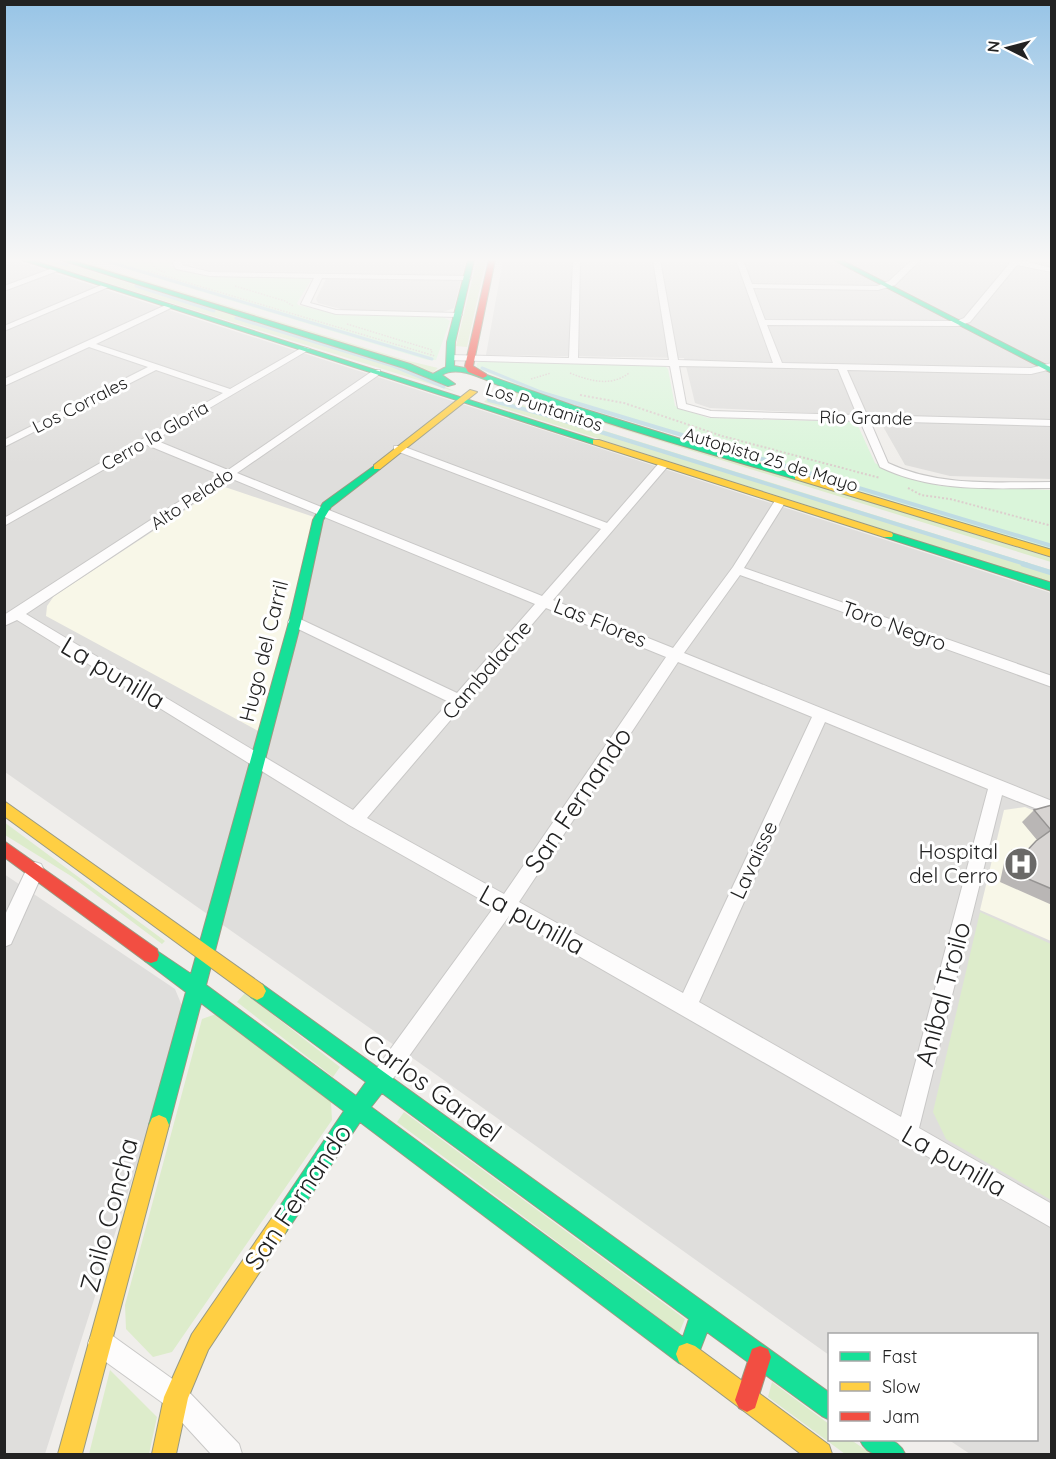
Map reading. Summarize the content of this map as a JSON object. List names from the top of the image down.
{
  "streets": {
    "street": [
      "Los Corrales",
      "Los Puntanitos",
      "Río Grande",
      "Cerro la Gloria",
      "Autopista 25 de Mayo",
      "Alto Pelado",
      "Las Flores",
      "Toro Negro",
      "Hugo del Carril",
      "Cambalache",
      "La punilla",
      "San Fernando",
      "Lavaisse",
      "Aníbal Troilo",
      "Carlos Gardel",
      "Zoilo Concha"
    ]
  },
  "crossings": [
    ["Los Puntanitos", "Cerro la Gloria"],
    ["Los Puntanitos", "Autopista 25 de Mayo"],
    ["Los Puntanitos", "Alto Pelado"],
    ["Los Puntanitos", "Cambalache"],
    ["Los Puntanitos", "San Fernando"],
    ["Cerro la Gloria", "Las Flores"],
    ["Alto Pelado", "Las Flores"],
    ["Alto Pelado", "La punilla"],
    ["Las Flores", "Hugo del Carril"],
    ["Las Flores", "Cambalache"],
    ["Las Flores", "San Fernando"],
    ["Las Flores", "Lavaisse"],
    ["Las Flores", "Aníbal Troilo"],
    ["Toro Negro", "San Fernando"],
    ["Hugo del Carril", "La punilla"],
    ["Hugo del Carril", "Carlos Gardel"],
    ["Hugo del Carril", "Zoilo Concha"],
    ["Cambalache", "La punilla"],
    ["La punilla", "San Fernando"],
    ["La punilla", "Lavaisse"],
    ["La punilla", "Aníbal Troilo"],
    ["San Fernando", "Carlos Gardel"]
  ],
  "places": {
    "hospital": ["Hospital del Cerro"]
  },
  "legend": ["Fast", "Slow", "Jam"],
  "north": "left"
}
